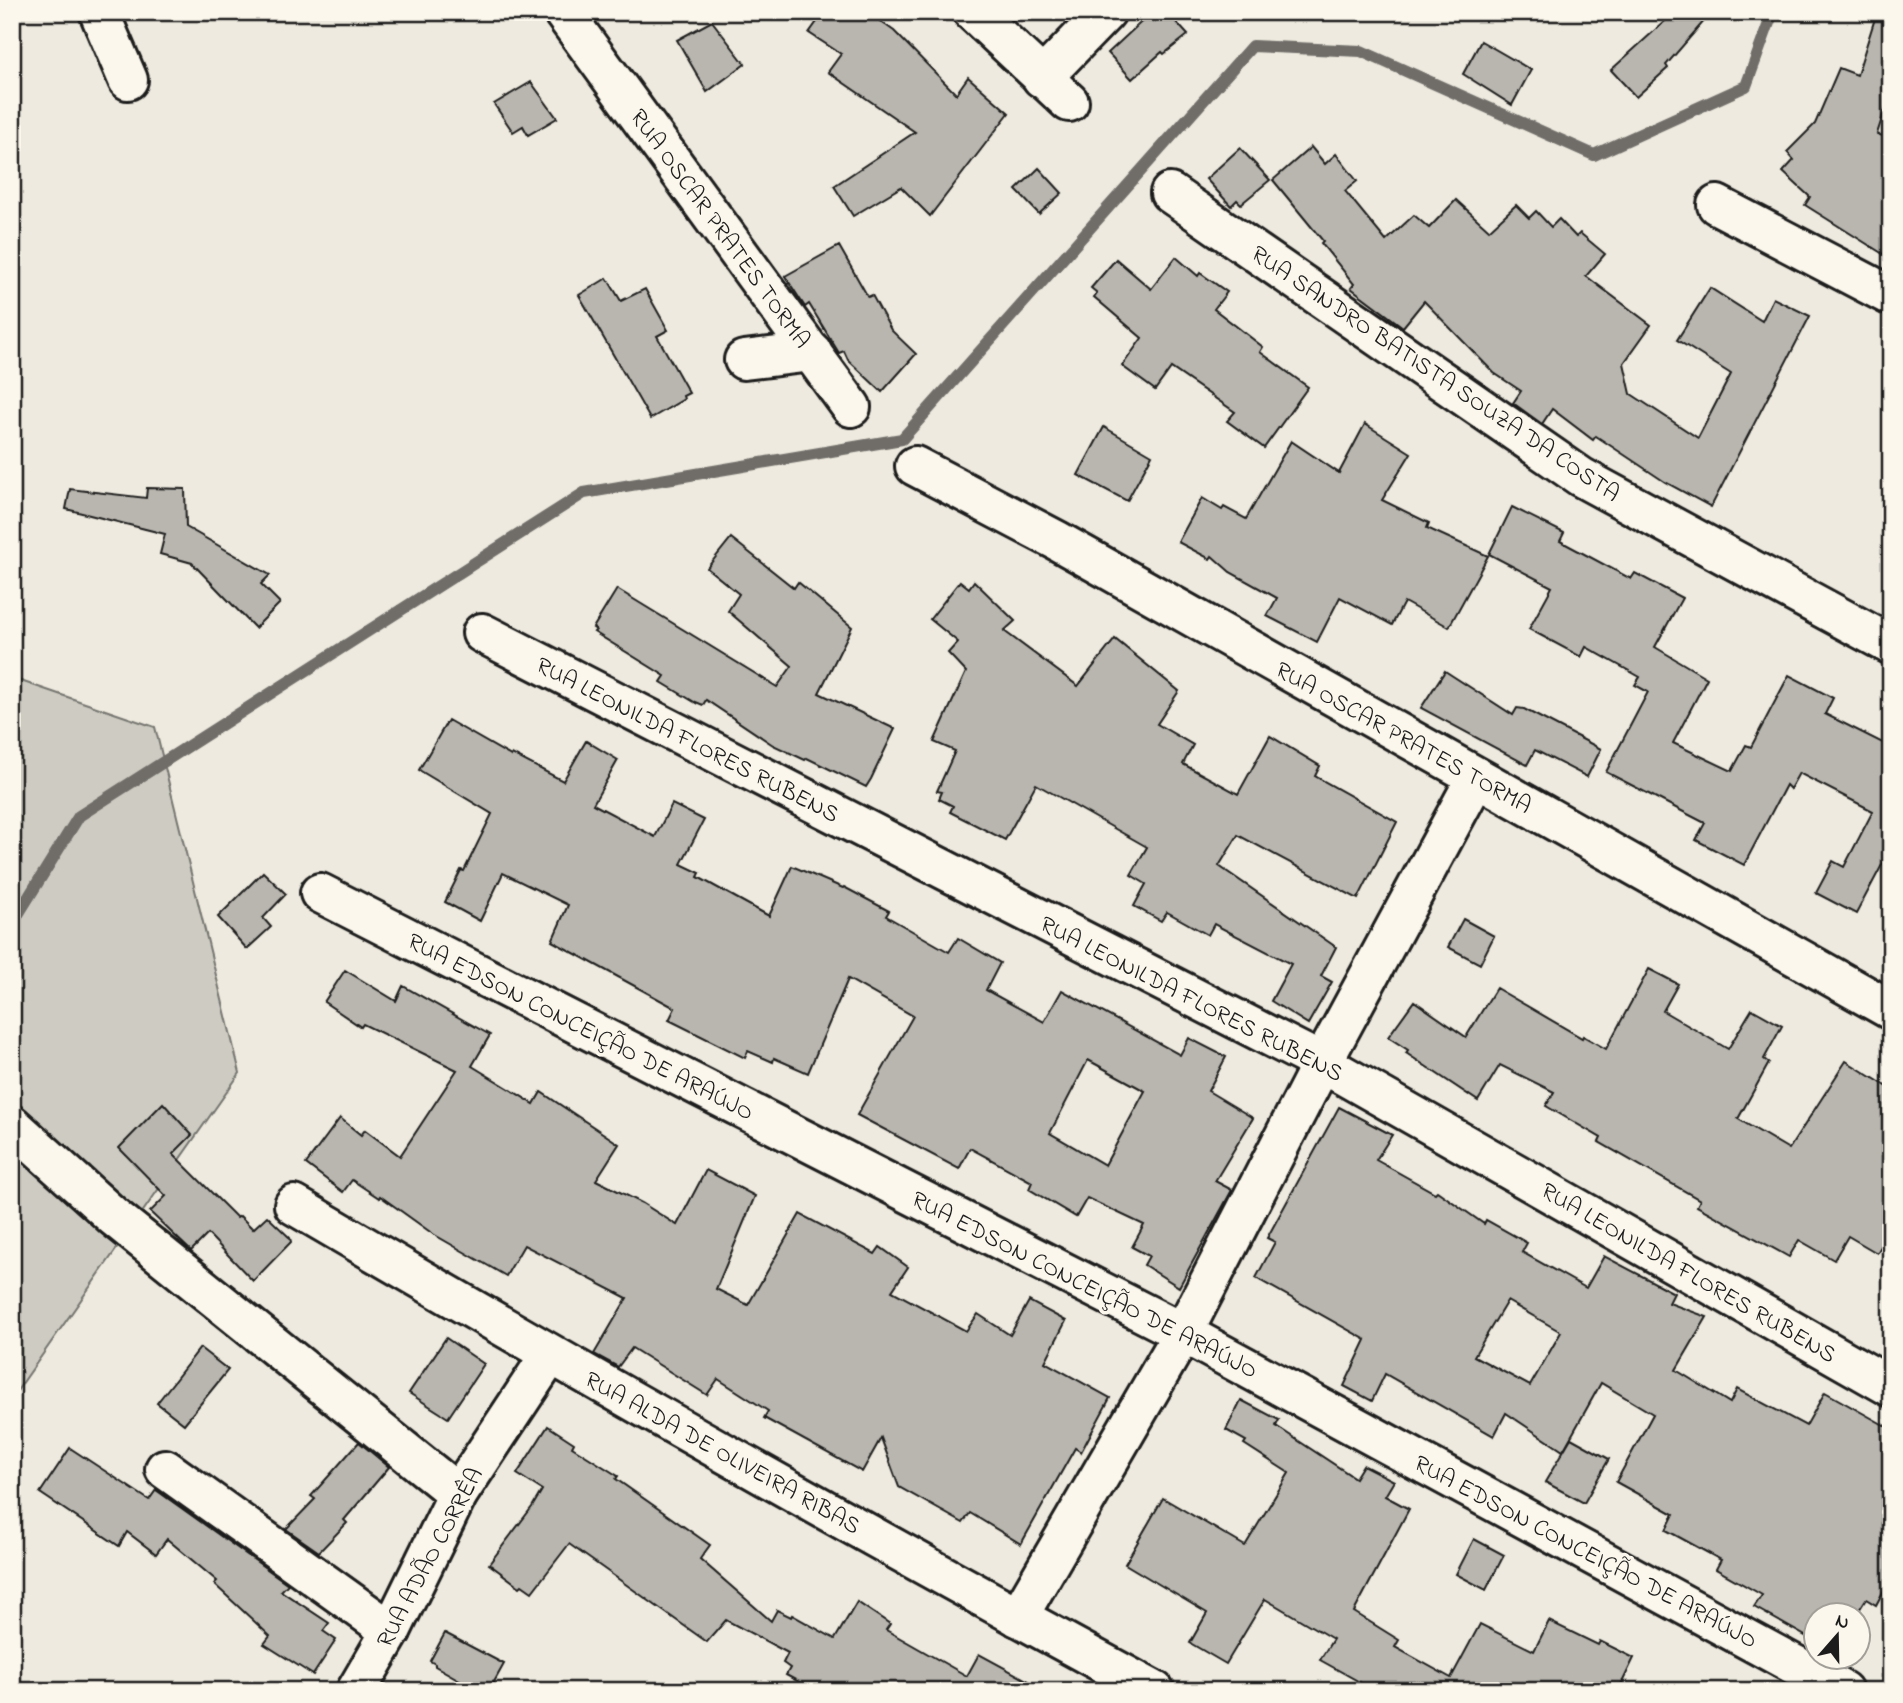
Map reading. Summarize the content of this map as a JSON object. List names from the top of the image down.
{
  "streets": {
    "street": [
      "RUA OSCAR PRATES TORMA",
      "RUA SANDRO BATISTA SOUZA DA COSTA",
      "RUA LEONILDA FLORES RUBENS",
      "RUA EDSON CONCEIÇÃO DE ARAÚJO",
      "RUA ALDA DE OLIVEIRA RIBAS",
      "RUA ADÃO CORRÊA"
    ]
  },
  "crossings": [
    ["RUA ALDA DE OLIVEIRA RIBAS", "RUA ADÃO CORRÊA"]
  ],
  "north": "top"
}
